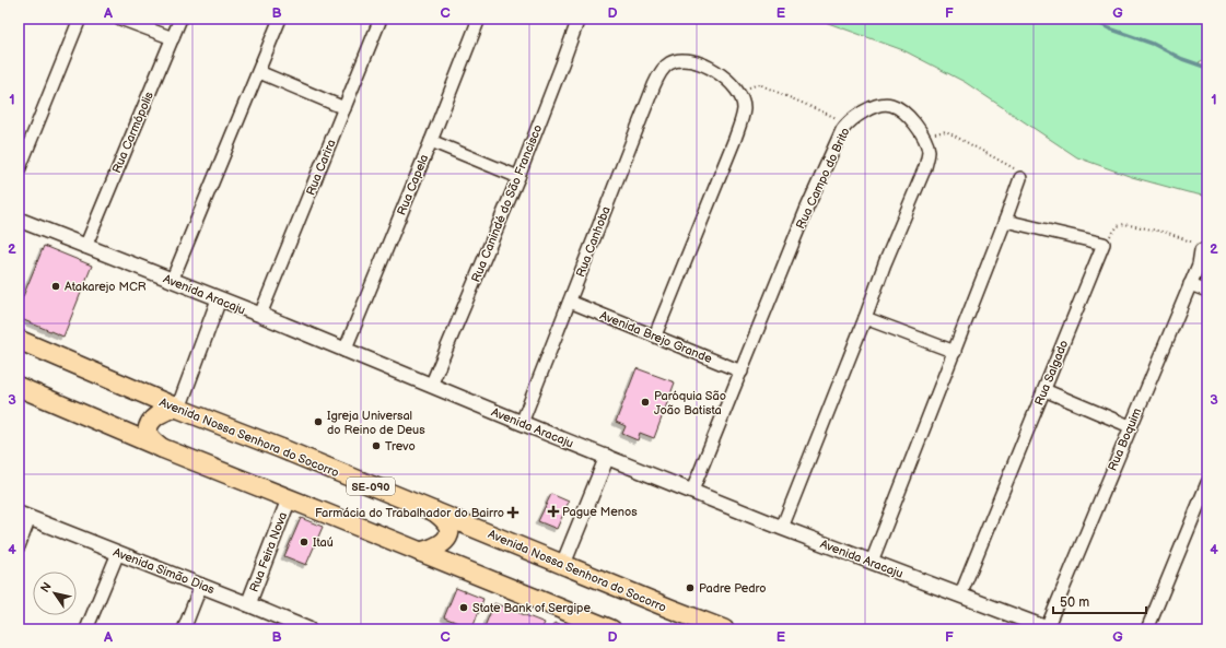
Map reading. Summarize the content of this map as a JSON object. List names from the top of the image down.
{
  "streets": {
    "main road": ["Avenida Nossa Senhora do Socorro", "SE-090"],
    "street": [
      "Rua Carmópolis",
      "Rua Carira",
      "Rua Campo do Brito",
      "Rua Capela",
      "Rua Canindé do São Francisco",
      "Rua Canhoba",
      "Avenida Aracaju",
      "Avenida Brejo Grande",
      "Rua Salgado",
      "Rua Boquim",
      "Rua Feira Nova",
      "Avenida Simão Dias"
    ]
  },
  "crossings": [
    ["Rua Carmópolis", "Avenida Aracaju"],
    ["Rua Carira", "Avenida Aracaju"],
    ["Rua Campo do Brito", "Avenida Aracaju"],
    ["Rua Campo do Brito", "Avenida Brejo Grande"],
    ["Rua Capela", "Avenida Aracaju"],
    ["Rua Canindé do São Francisco", "Avenida Aracaju"],
    ["Rua Canhoba", "Avenida Aracaju"],
    ["Rua Canhoba", "Avenida Brejo Grande"],
    ["Avenida Aracaju", "Rua Salgado"],
    ["Avenida Aracaju", "Rua Boquim"],
    ["Rua Feira Nova", "Avenida Simão Dias"]
  ],
  "places": {
    "other": [
      "Atakarejo MCR",
      "Paróquia São João Batista",
      "Igreja Universal do Reino de Deus",
      "Trevo",
      "Itaú",
      "Padre Pedro",
      "State Bank of Sergipe"
    ],
    "health": ["Pague Menos", "Farmácia do Trabalhador do Bairro"]
  },
  "scale_bar": "50 m",
  "north": "top left",
  "grid": {
    "columns": [
      "A",
      "B",
      "C",
      "D",
      "E",
      "F",
      "G"
    ],
    "rows": [
      "1",
      "2",
      "3",
      "4"
    ]
  }
}
